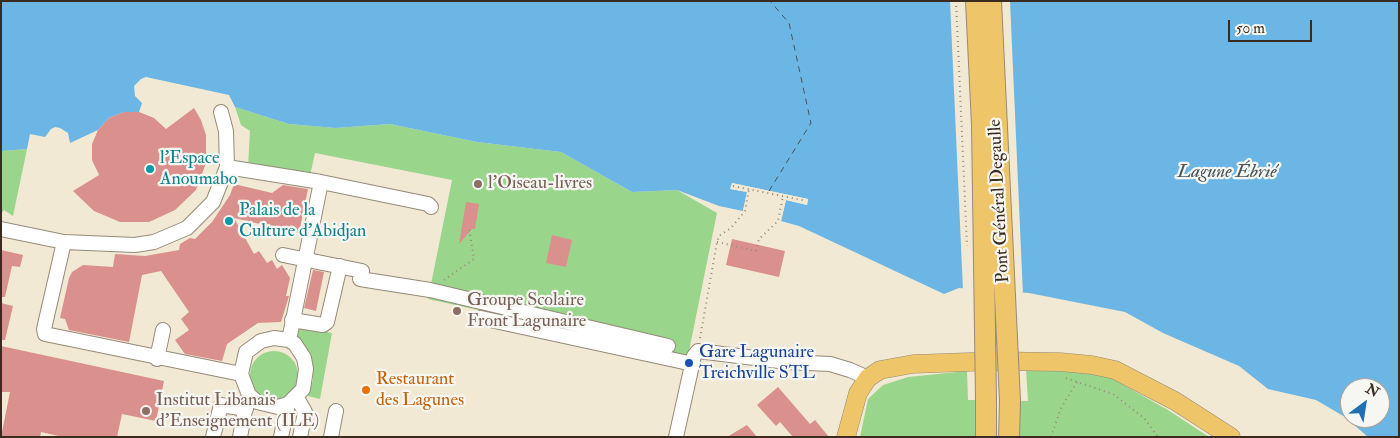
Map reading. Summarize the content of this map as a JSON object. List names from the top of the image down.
{
  "streets": {
    "highway": ["Pont Général Degaulle"]
  },
  "water": ["Lagune Ébrié"],
  "places": [
    "l'Espace Anoumabo",
    "l'Oiseau-livres",
    "Palais de la Culture d'Abidjan",
    "Groupe Scolaire Front Lagunaire",
    "Gare Lagunaire Treichville STL",
    "Restaurant des Lagunes",
    "Institut Libanais d'Enseignement (ILE)"
  ],
  "scale_bar": "50 m",
  "north": "top right"
}
